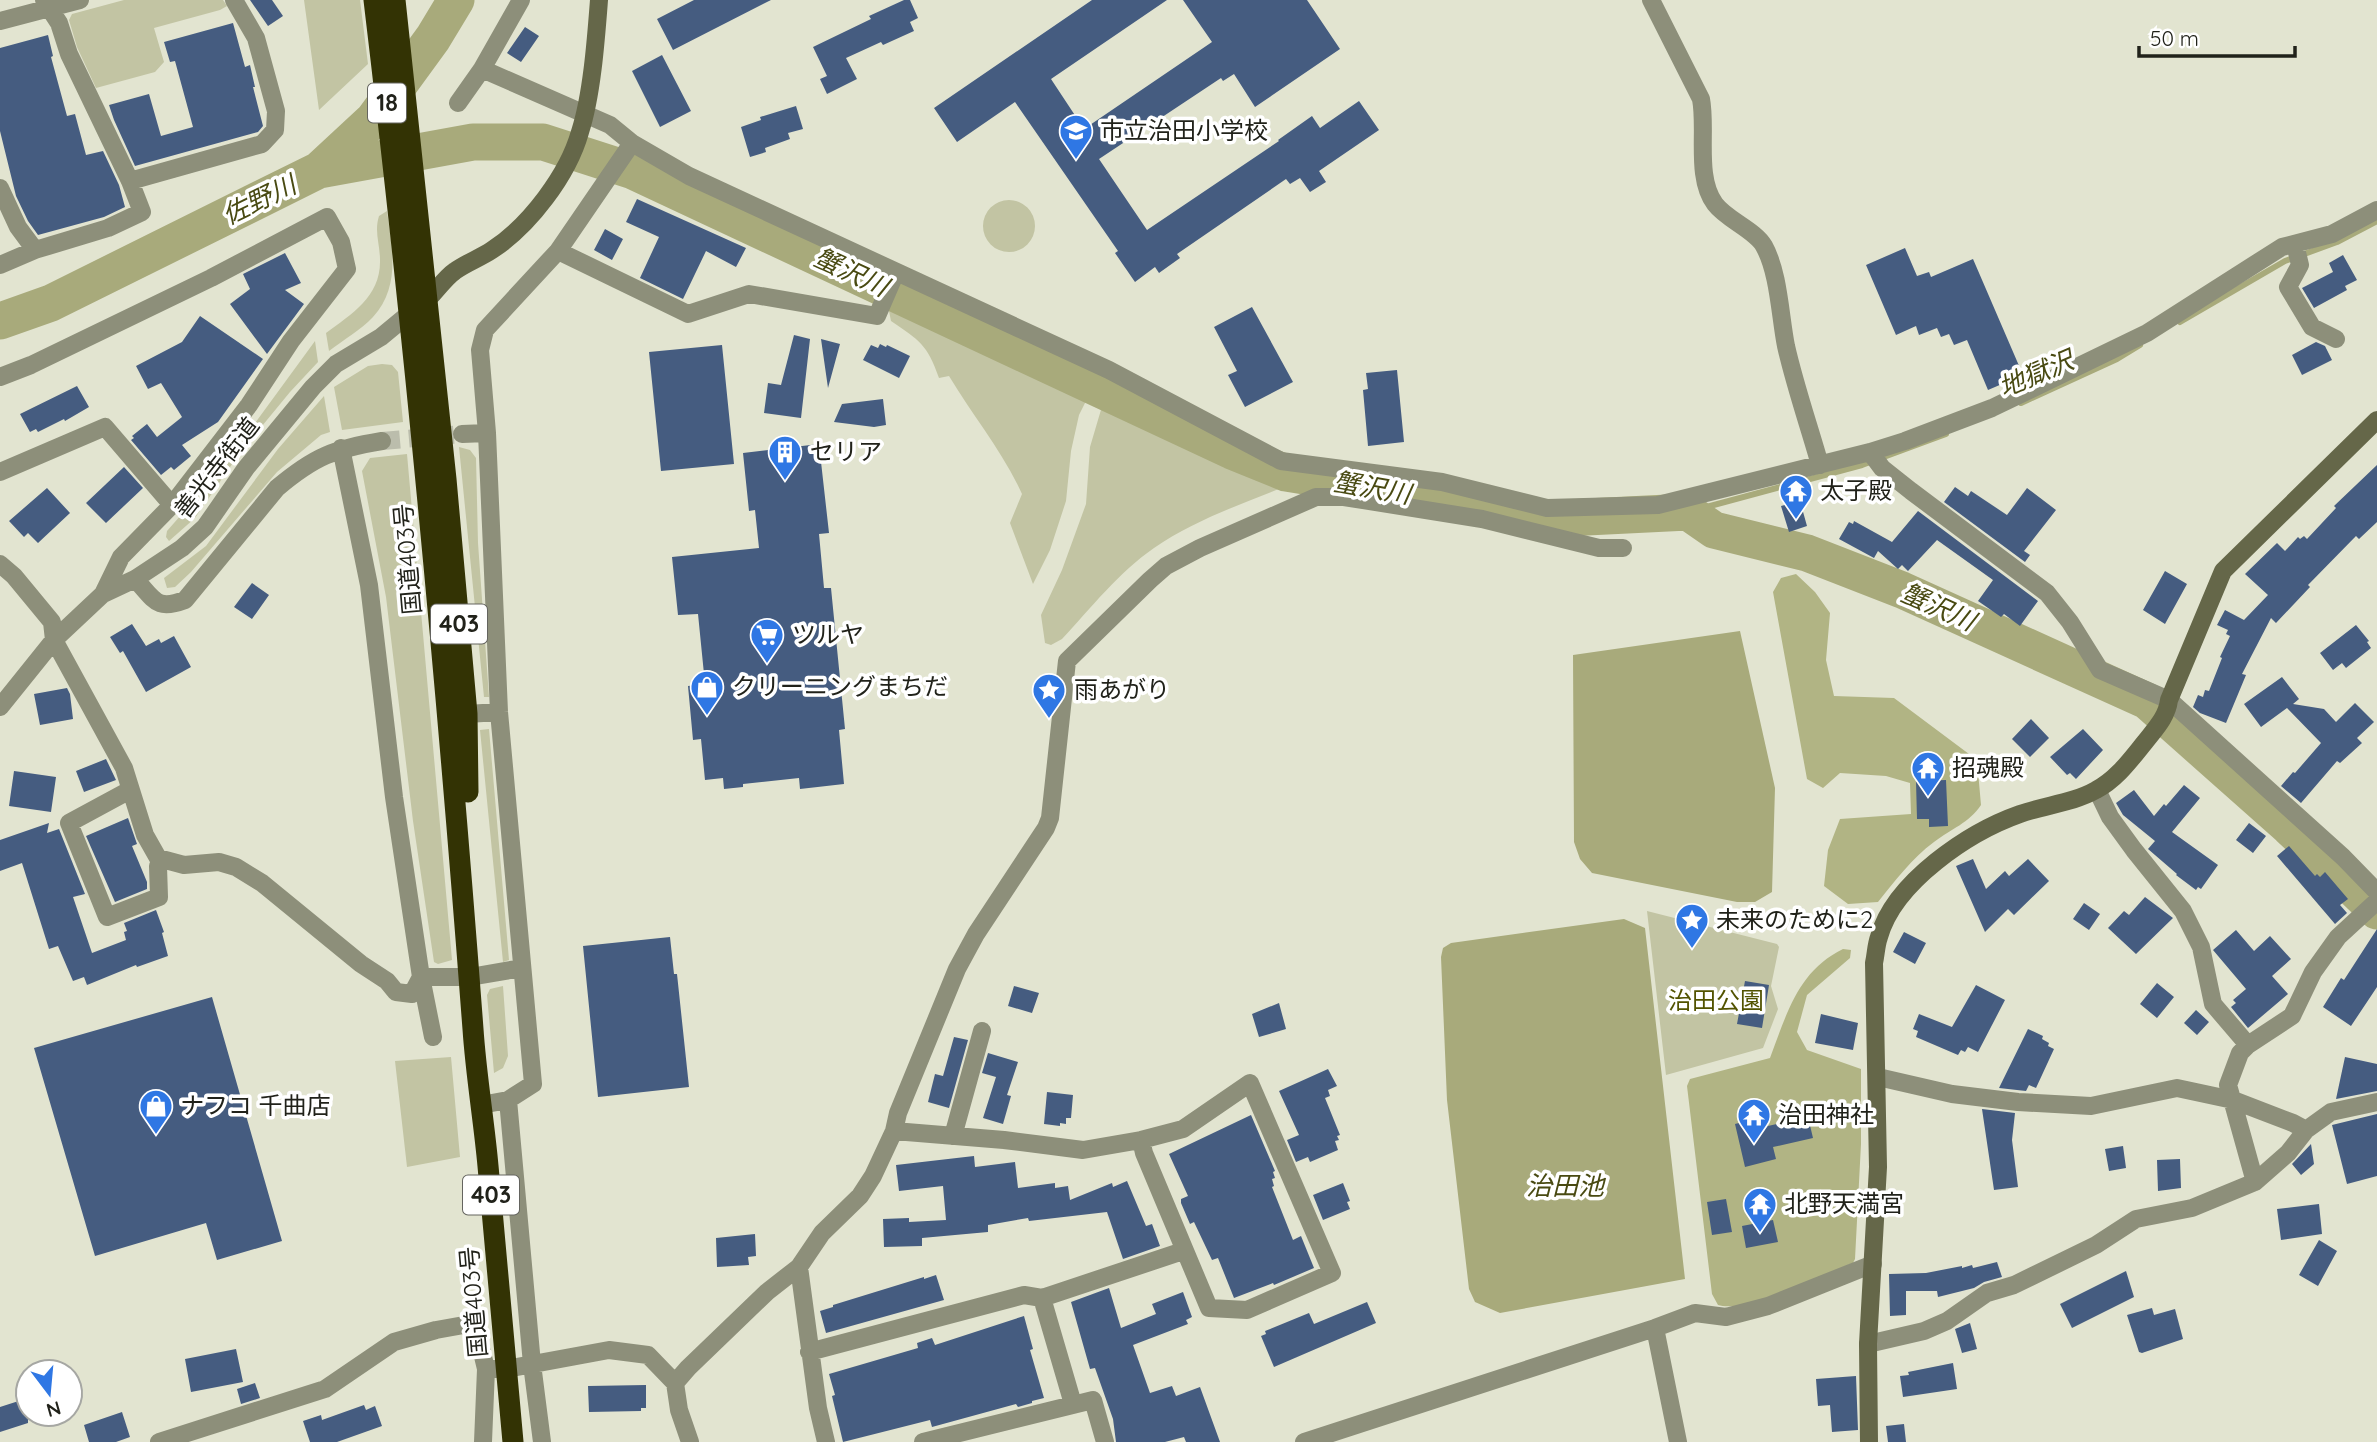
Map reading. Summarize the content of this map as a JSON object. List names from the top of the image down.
{
  "streets": {
    "highway": ["18", "国道403号", "403"],
    "street": ["善光寺街道"]
  },
  "crossings": [
    ["18", "善光寺街道"],
    ["18", "国道403号"],
    ["善光寺街道", "国道403号"]
  ],
  "water": [
    "佐野川",
    "蟹沢川",
    "地獄沢",
    "治田池"
  ],
  "parks": ["治田公園"],
  "places": {
    "school or university": ["市立治田小学校"],
    "building": ["セリア"],
    "temple": [
      "太子殿",
      "招魂殿",
      "治田神社",
      "北野天満宮"
    ],
    "supermarket": ["ツルヤ"],
    "shop": ["クリーニングまちだ", "ナフコ 千曲店"],
    "place": ["雨あがり", "未来のために2"]
  },
  "scale_bar": "50 m",
  "north": "bottom"
}
